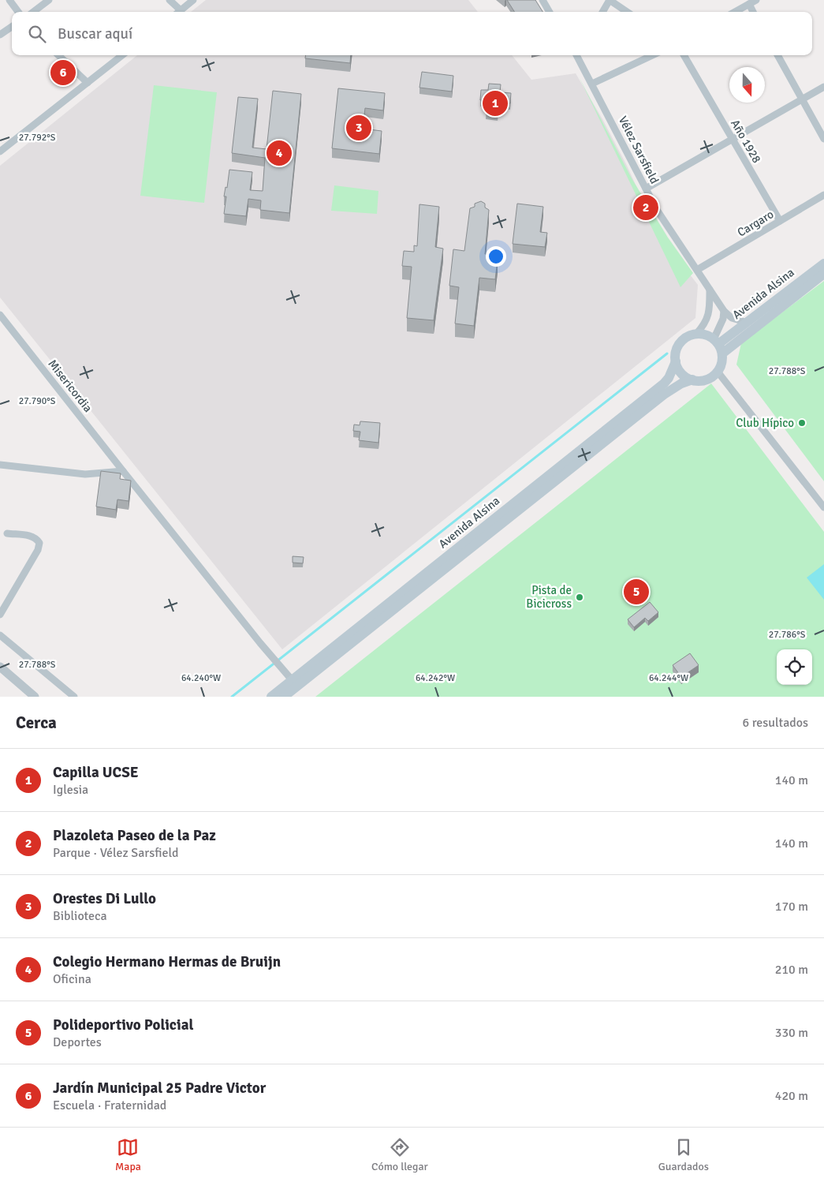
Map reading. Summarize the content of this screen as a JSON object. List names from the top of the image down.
{
  "streets": {
    "main road": ["Avenida Alsina"],
    "street": [
      "Año 1928",
      "Vélez Sarsfield",
      "Cargaro",
      "Misericordia"
    ]
  },
  "crossings": [
    ["Año 1928", "Cargaro"],
    ["Vélez Sarsfield", "Cargaro"],
    ["Vélez Sarsfield", "Avenida Alsina"],
    ["Avenida Alsina", "Misericordia"]
  ],
  "places": ["Club Hípico", "Pista de Bicicross"],
  "north": "bottom",
  "page": {
    "search": "Buscar aquí",
    "pins": [
      "6",
      "1",
      "3",
      "4",
      "2",
      "5"
    ],
    "heading": ["Cerca", "6 resultados"],
    "list": [
      {
        "mark": "1",
        "name": "Capilla UCSE",
        "note": "Iglesia",
        "value": "140 m"
      },
      {
        "mark": "2",
        "name": "Plazoleta Paseo de la Paz",
        "note": "Parque · Vélez Sarsfield",
        "value": "140 m"
      },
      {
        "mark": "3",
        "name": "Orestes Di Lullo",
        "note": "Biblioteca",
        "value": "170 m"
      },
      {
        "mark": "4",
        "name": "Colegio Hermano Hermas de Bruijn",
        "note": "Oficina",
        "value": "210 m"
      },
      {
        "mark": "5",
        "name": "Polideportivo Policial",
        "note": "Deportes",
        "value": "330 m"
      },
      {
        "mark": "6",
        "name": "Jardín Municipal 25 Padre Victor",
        "note": "Escuela · Fraternidad",
        "value": "420 m"
      }
    ],
    "nav": ["Mapa", "Cómo llegar", "Guardados"]
  },
  "coordinates": [
    "27.792°S",
    "27.788°S",
    "27.790°S",
    "27.786°S",
    "64.240°W",
    "64.242°W",
    "64.244°W"
  ]
}
